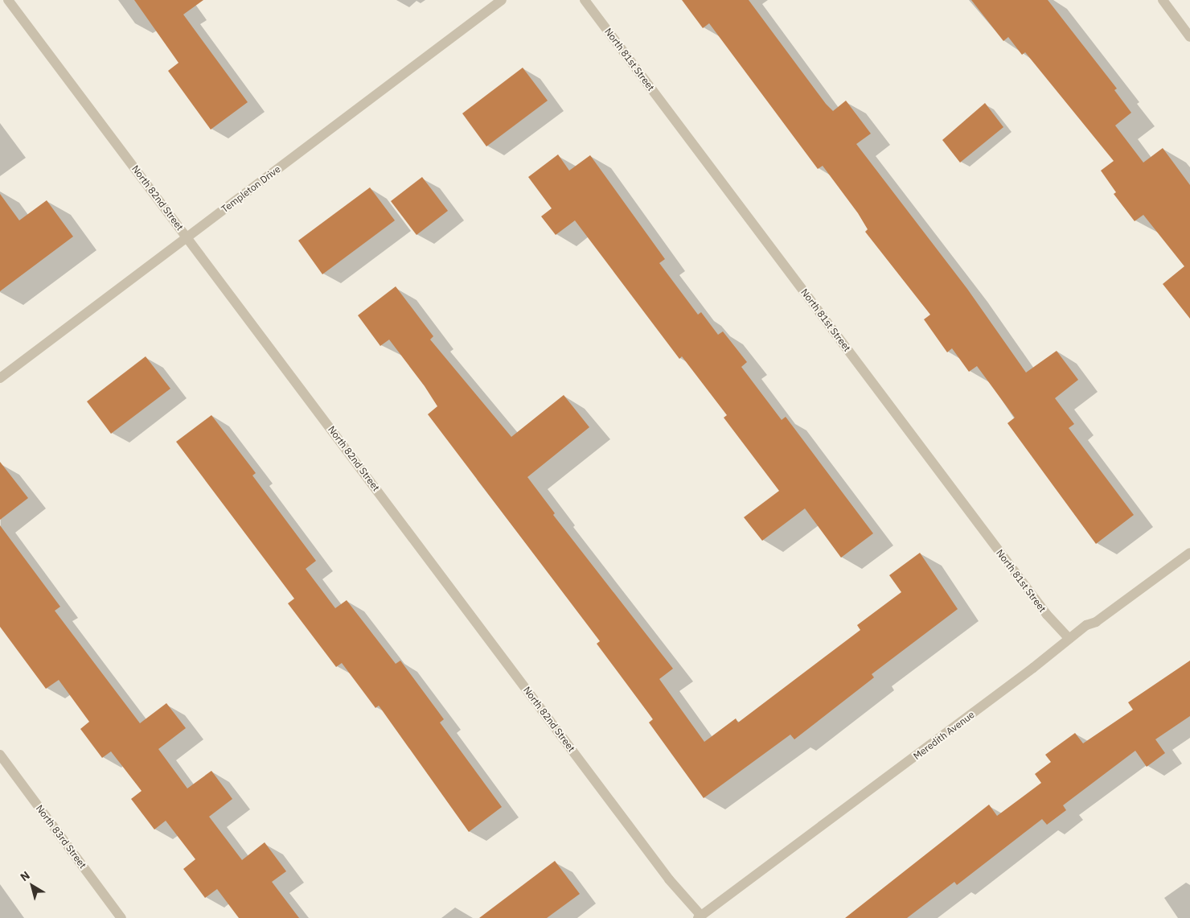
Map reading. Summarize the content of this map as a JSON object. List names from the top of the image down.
{
  "streets": {
    "street": [
      "North 81st Street",
      "Templeton Drive",
      "North 82nd Street",
      "Meredith Avenue",
      "North 83rd Street"
    ]
  },
  "crossings": [
    ["North 81st Street", "Meredith Avenue"],
    ["Templeton Drive", "North 82nd Street"],
    ["North 82nd Street", "Meredith Avenue"]
  ],
  "north": "top left"
}
